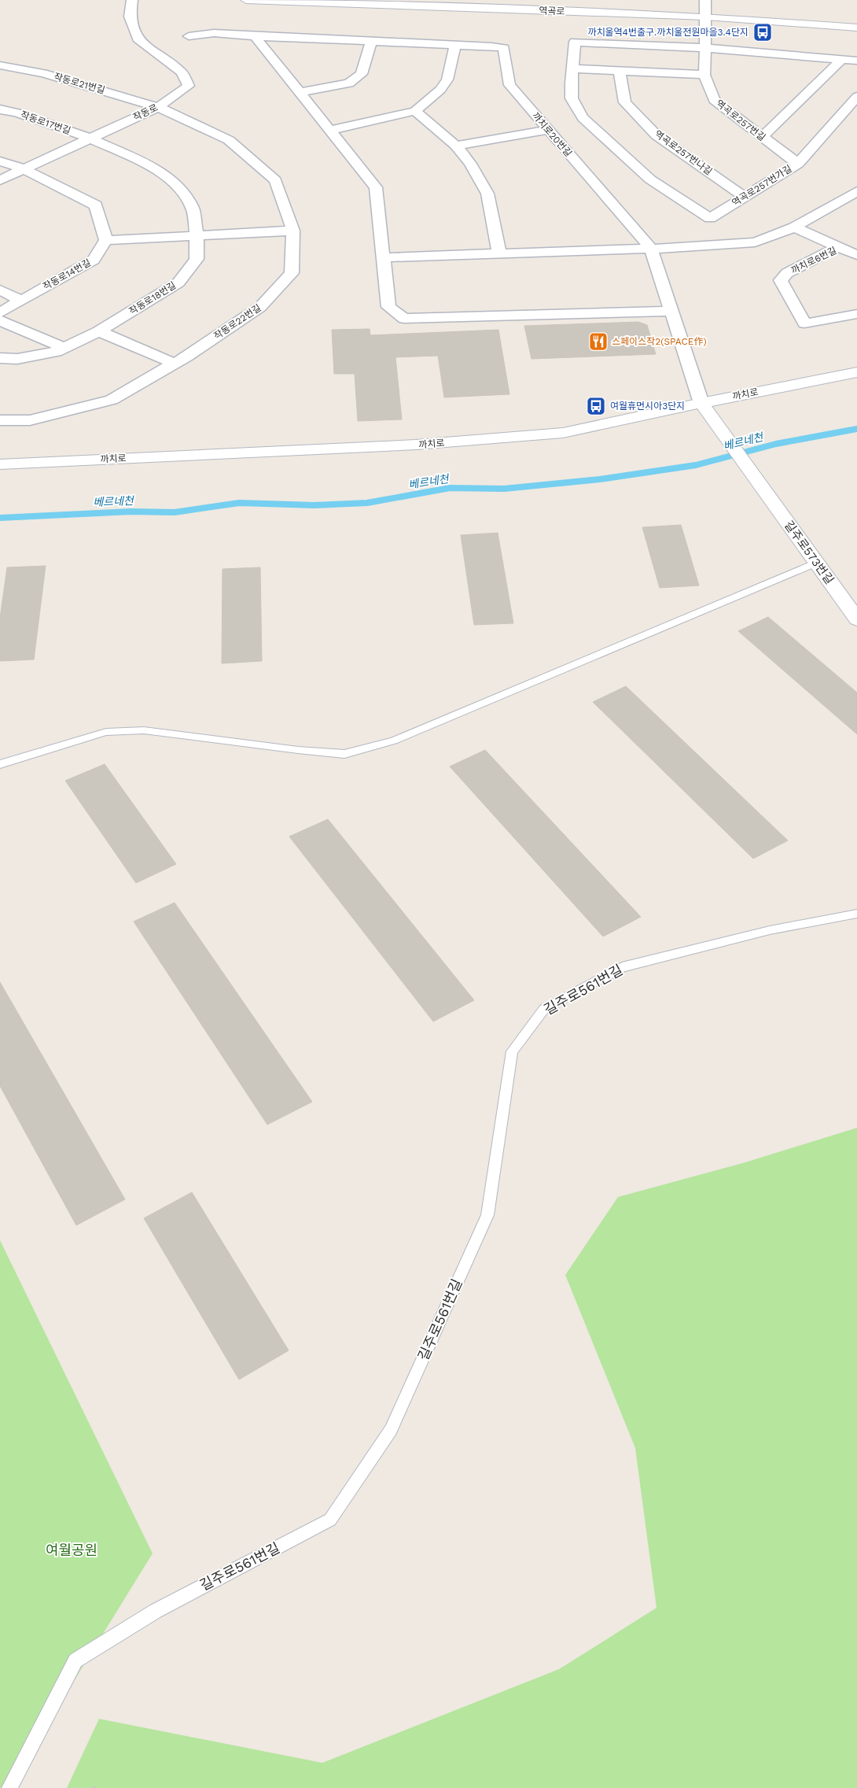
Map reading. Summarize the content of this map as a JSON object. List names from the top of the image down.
{
  "streets": {
    "street": [
      "역곡로",
      "작동로21번길",
      "작동로",
      "역곡로257번길",
      "작동로17번길",
      "까치로20번길",
      "역곡로257번나길",
      "역곡로257번가길",
      "까치로6번길",
      "작동로14번길",
      "작동로18번길",
      "작동로22번길",
      "까치로",
      "길주로573번길"
    ],
    "lane": ["길주로561번길"]
  },
  "crossings": [
    ["역곡로", "역곡로257번길"],
    ["작동로21번길", "작동로"],
    ["작동로21번길", "작동로22번길"],
    ["작동로", "작동로17번길"],
    ["작동로", "작동로18번길"],
    ["작동로", "작동로22번길"],
    ["역곡로257번길", "역곡로257번가길"],
    ["작동로17번길", "작동로18번길"],
    ["까치로20번길", "까치로"],
    ["까치로20번길", "길주로573번길"],
    ["역곡로257번나길", "역곡로257번가길"],
    ["까치로", "길주로573번길"]
  ],
  "water": ["베르네천"],
  "parks": ["여월공원"],
  "places": {
    "bus stop": ["까치울역4번출구.까치울전원마을3.4단지", "여월휴먼시아3단지"],
    "restaurant": ["스페이스작2(SPACE作)"]
  }
}
